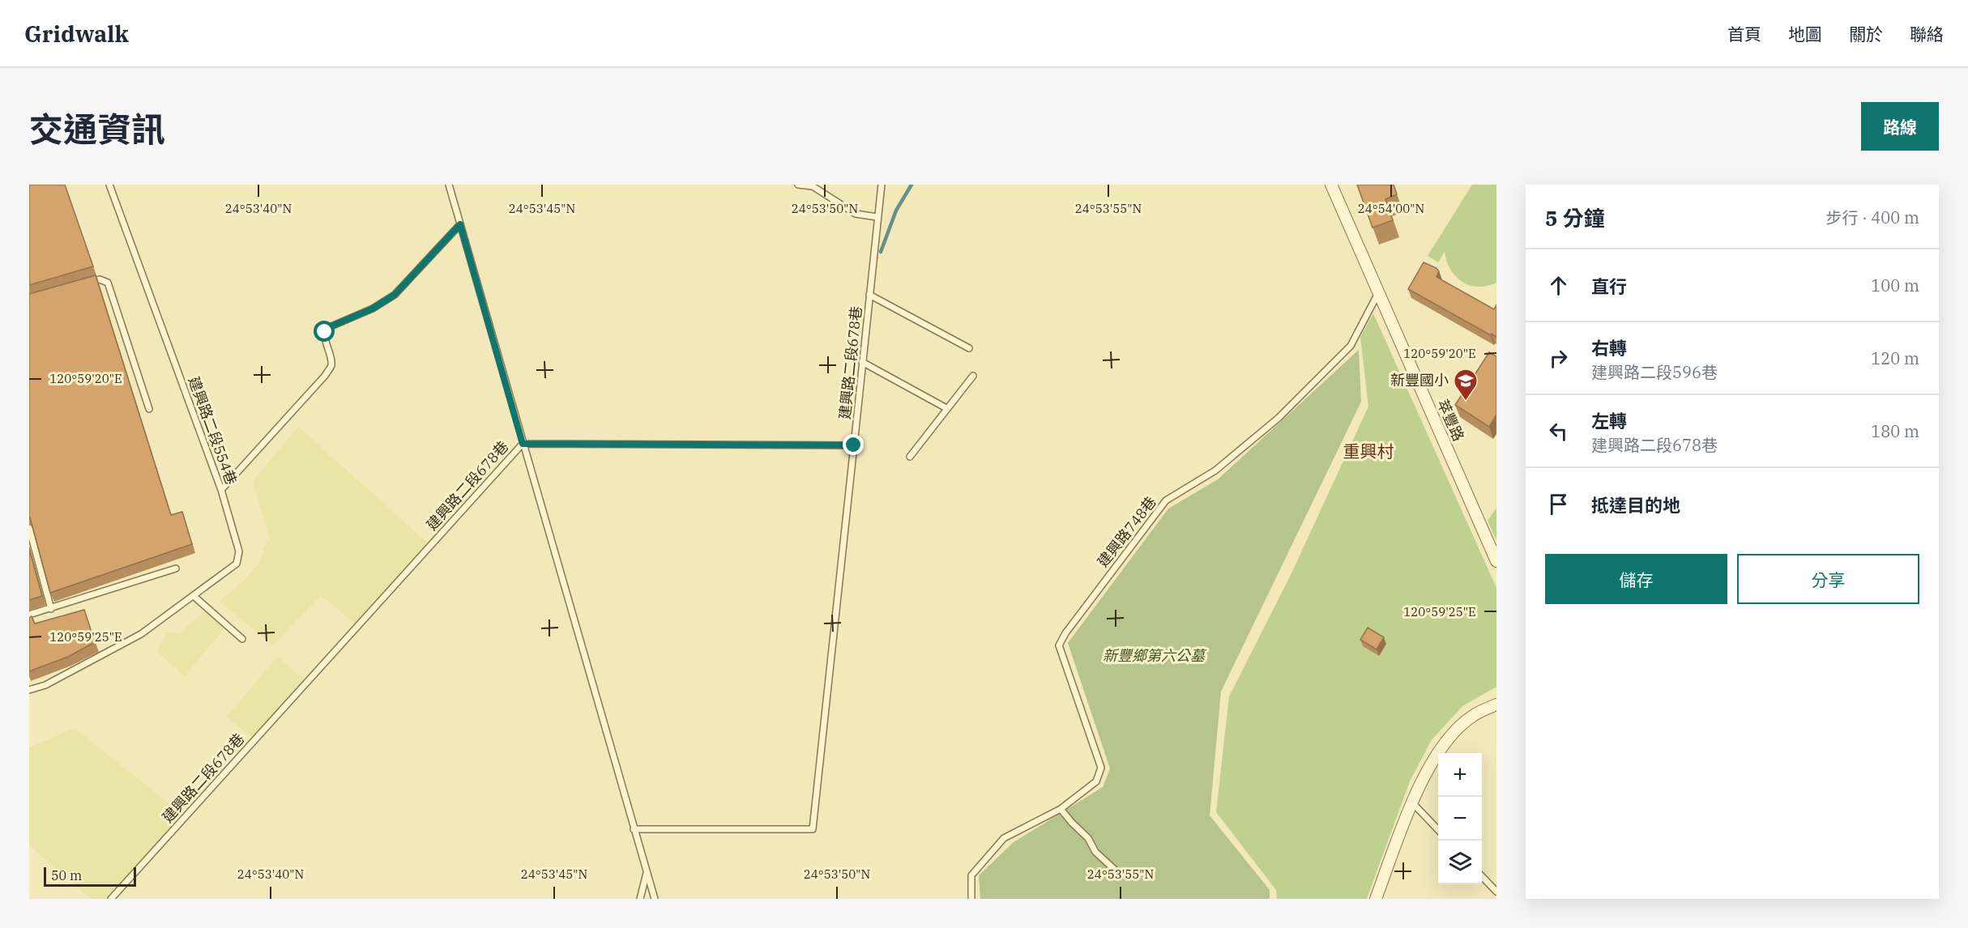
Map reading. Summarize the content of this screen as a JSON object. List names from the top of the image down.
{
  "streets": {
    "street": ["萃豐路"],
    "lane": ["建興路二段678巷", "建興路二段554巷", "建興路748巷"]
  },
  "crossings": [
    ["萃豐路", "建興路748巷"]
  ],
  "districts": ["重興村"],
  "parks": ["新豐鄉第六公墓"],
  "places": {
    "school or university": ["新豐國小"]
  },
  "scale_bar": "50 m",
  "page": {
    "header": "Gridwalk",
    "nav": [
      "首頁",
      "地圖",
      "關於",
      "聯絡"
    ],
    "title": "交通資訊",
    "buttons": [
      "路線",
      ["儲存", "分享"]
    ],
    "heading": ["5 分鐘", "步行 · 400 m"],
    "list": [
      ["直行", "100 m"],
      ["右轉", "建興路二段596巷", "120 m"],
      ["左轉", "建興路二段678巷", "180 m"],
      "抵達目的地"
    ],
    "map_buttons": ["+", "−"],
    "scale": "50 m"
  },
  "coordinates": [
    "24°53'40\"N",
    "24°53'45\"N",
    "24°53'50\"N",
    "24°53'55\"N",
    "24°54'00\"N",
    "120°59'20\"E",
    "120°59'25\"E"
  ]
}
